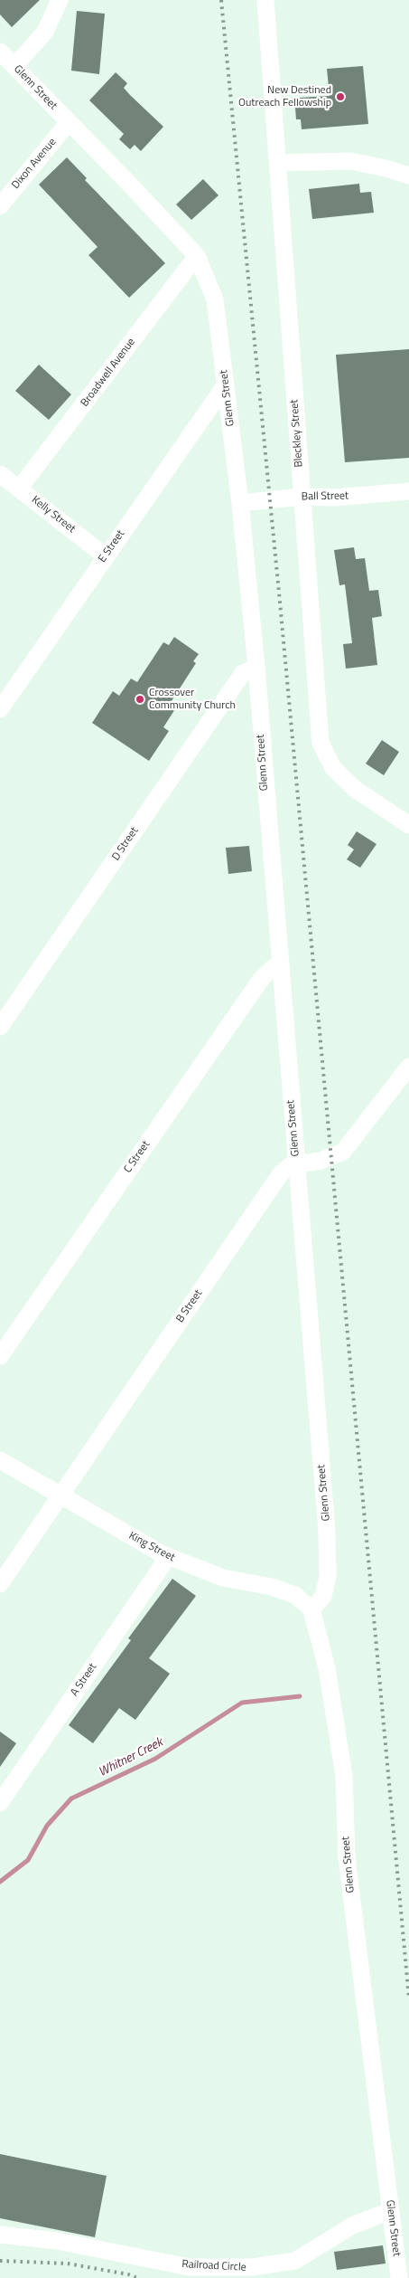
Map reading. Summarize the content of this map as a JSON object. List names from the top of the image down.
{
  "streets": {
    "street": [
      "Glenn Street",
      "Dixon Avenue",
      "Broadwell Avenue",
      "Bleckley Street",
      "Ball Street",
      "Kelly Street",
      "E Street",
      "D Street",
      "C Street",
      "B Street",
      "King Street",
      "A Street",
      "Railroad Circle"
    ]
  },
  "crossings": [
    ["Glenn Street", "Dixon Avenue"],
    ["Glenn Street", "Broadwell Avenue"],
    ["Glenn Street", "Ball Street"],
    ["Glenn Street", "E Street"],
    ["Glenn Street", "D Street"],
    ["Glenn Street", "C Street"],
    ["Glenn Street", "B Street"],
    ["Glenn Street", "King Street"],
    ["Glenn Street", "Railroad Circle"],
    ["Broadwell Avenue", "Kelly Street"],
    ["Bleckley Street", "Ball Street"],
    ["Kelly Street", "E Street"],
    ["B Street", "King Street"],
    ["King Street", "A Street"]
  ],
  "water": ["Whitner Creek"],
  "places": ["New Destined Outreach Fellowship", "Crossover Community Church"]
}
